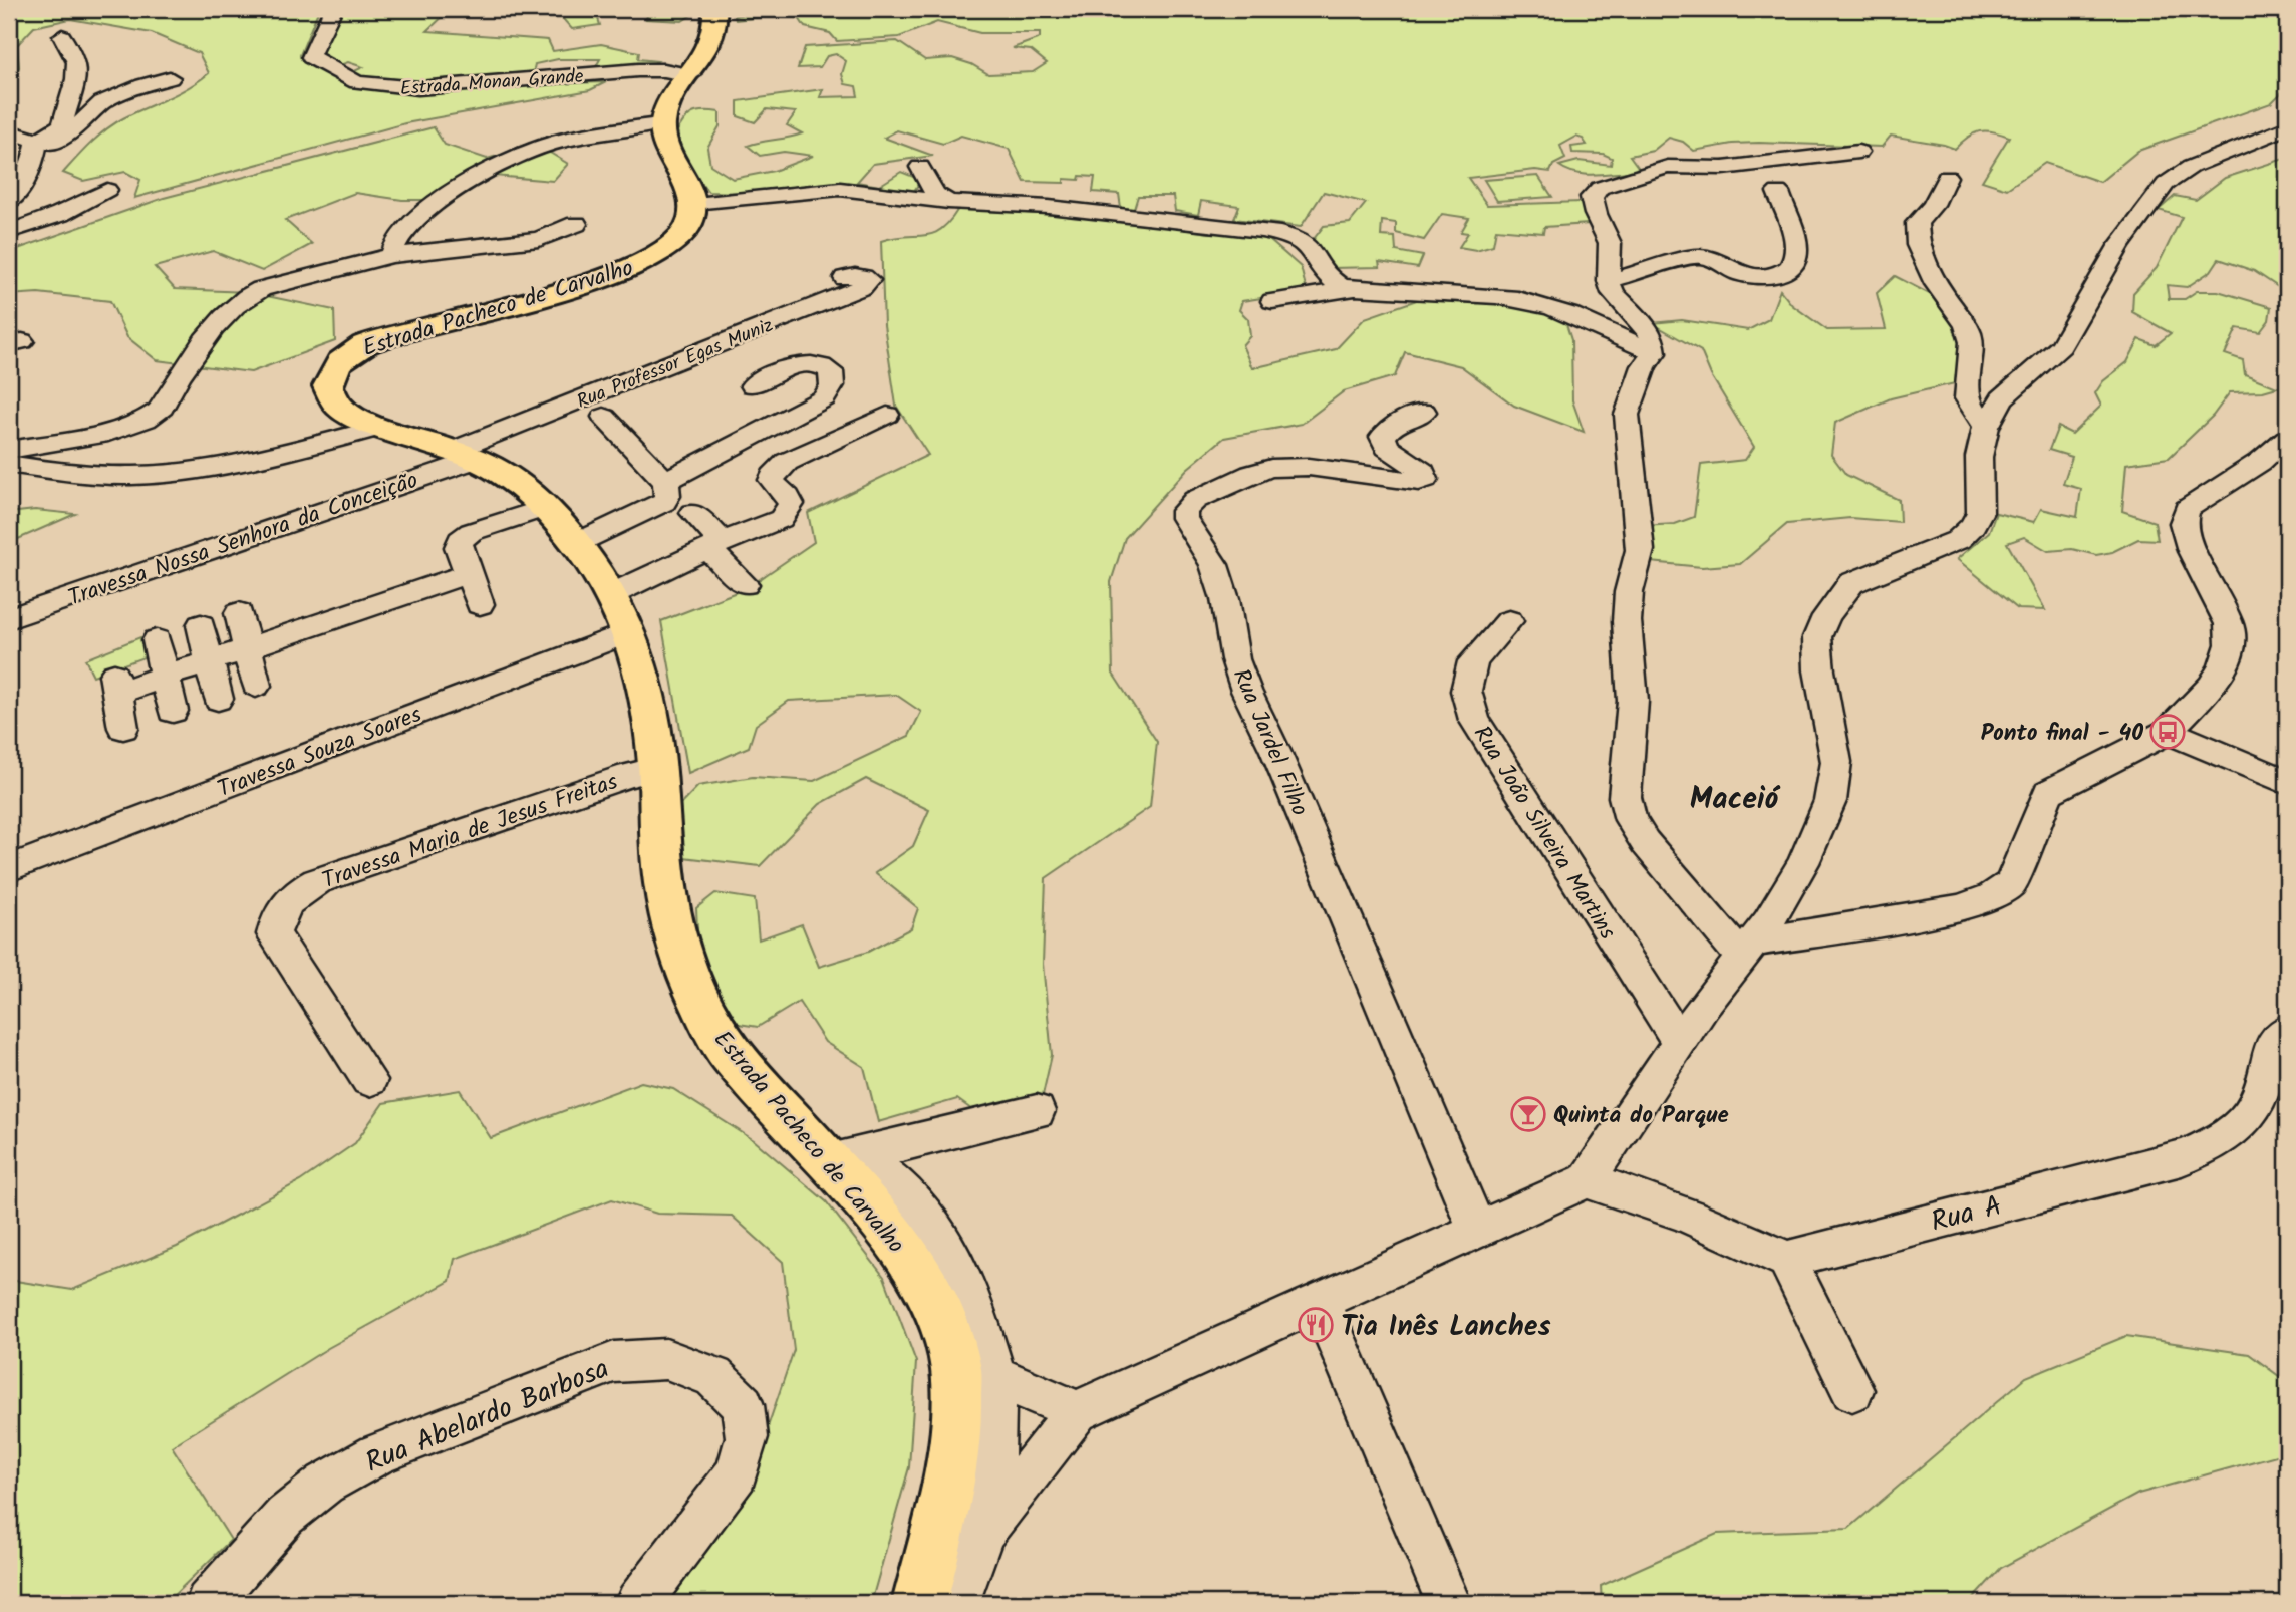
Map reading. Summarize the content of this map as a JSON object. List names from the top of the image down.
{
  "streets": {
    "main road": ["Estrada Pacheco de Carvalho"],
    "street": [
      "Estrada Monan Grande",
      "Rua Professor Egas Muniz",
      "Travessa Nossa Senhora da Conceição",
      "Rua Jardel Filho",
      "Travessa Souza Soares",
      "Travessa Maria de Jesus Freitas",
      "Rua João Silveira Martins",
      "Rua A",
      "Rua Abelardo Barbosa"
    ]
  },
  "crossings": [
    ["Estrada Pacheco de Carvalho", "Rua Professor Egas Muniz"],
    ["Estrada Pacheco de Carvalho", "Travessa Nossa Senhora da Conceição"],
    ["Estrada Pacheco de Carvalho", "Travessa Souza Soares"],
    ["Estrada Pacheco de Carvalho", "Travessa Maria de Jesus Freitas"],
    ["Rua Professor Egas Muniz", "Travessa Nossa Senhora da Conceição"]
  ],
  "districts": ["Maceió"],
  "places": {
    "bus stop": ["Ponto final - 40"],
    "bar": ["Quinta do Parque"],
    "restaurant": ["Tia Inês Lanches"]
  }
}
